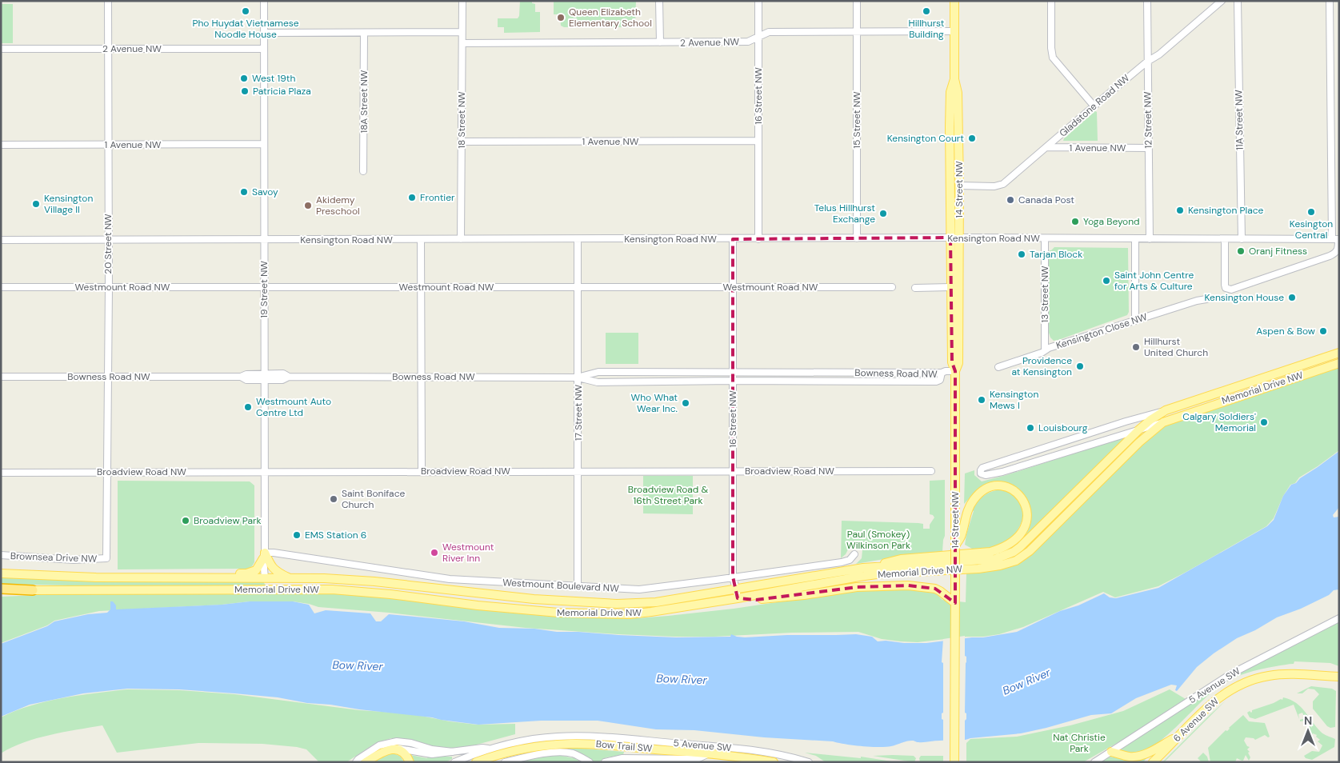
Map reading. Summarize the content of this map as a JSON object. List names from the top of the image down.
{
  "streets": {
    "main road": [
      "14 Street NW",
      "Memorial Drive NW",
      "6 Avenue SW",
      "Bow Trail SW"
    ],
    "street": [
      "2 Avenue NW",
      "16 Street NW",
      "18A Street NW",
      "Gladstone Road NW",
      "18 Street NW",
      "15 Street NW",
      "12 Street NW",
      "11A Street NW",
      "1 Avenue NW",
      "Kensington Road NW",
      "20 Street NW",
      "Westmount Road NW",
      "19 Street NW",
      "13 Street NW",
      "Kensington Close NW",
      "Bowness Road NW",
      "17 Street NW",
      "Broadview Road NW",
      "Brownsea Drive NW",
      "Westmount Boulevard NW",
      "5 Avenue SW"
    ]
  },
  "crossings": [
    ["2 Avenue NW", "16 Street NW"],
    ["2 Avenue NW", "18 Street NW"],
    ["2 Avenue NW", "15 Street NW"],
    ["2 Avenue NW", "14 Street NW"],
    ["2 Avenue NW", "20 Street NW"],
    ["2 Avenue NW", "19 Street NW"],
    ["16 Street NW", "1 Avenue NW"],
    ["16 Street NW", "Kensington Road NW"],
    ["16 Street NW", "Westmount Road NW"],
    ["16 Street NW", "Bowness Road NW"],
    ["16 Street NW", "Memorial Drive NW"],
    ["16 Street NW", "Broadview Road NW"],
    ["16 Street NW", "Westmount Boulevard NW"],
    ["Gladstone Road NW", "12 Street NW"],
    ["Gladstone Road NW", "1 Avenue NW"],
    ["Gladstone Road NW", "14 Street NW"],
    ["18 Street NW", "1 Avenue NW"],
    ["18 Street NW", "Kensington Road NW"],
    ["15 Street NW", "Kensington Road NW"],
    ["12 Street NW", "1 Avenue NW"],
    ["12 Street NW", "Kensington Road NW"],
    ["11A Street NW", "Kensington Road NW"],
    ["1 Avenue NW", "20 Street NW"],
    ["1 Avenue NW", "19 Street NW"],
    ["14 Street NW", "Kensington Road NW"],
    ["Kensington Road NW", "20 Street NW"],
    ["Kensington Road NW", "19 Street NW"],
    ["Kensington Road NW", "13 Street NW"],
    ["Kensington Road NW", "17 Street NW"],
    ["20 Street NW", "Westmount Road NW"],
    ["20 Street NW", "Bowness Road NW"],
    ["20 Street NW", "Broadview Road NW"],
    ["20 Street NW", "Brownsea Drive NW"],
    ["Westmount Road NW", "19 Street NW"],
    ["Westmount Road NW", "17 Street NW"],
    ["19 Street NW", "Bowness Road NW"],
    ["19 Street NW", "Memorial Drive NW"],
    ["19 Street NW", "Broadview Road NW"],
    ["19 Street NW", "Westmount Boulevard NW"],
    ["13 Street NW", "Kensington Close NW"],
    ["Bowness Road NW", "17 Street NW"],
    ["17 Street NW", "Broadview Road NW"],
    ["17 Street NW", "Westmount Boulevard NW"]
  ],
  "water": ["Bow River"],
  "parks": ["Broadview Road & 16th Street Park", "Paul (Smokey) Wilkinson Park", "Nat Christie Park"],
  "places": [
    "Pho Huydat Vietnamese Noodle House",
    "Hillhurst Building",
    "Queen Elizabeth Elementary School",
    "West 19th",
    "Patricia Plaza",
    "Kensington Court",
    "Savoy",
    "Frontier",
    "Canada Post",
    "Kensington Village II",
    "Akidemy Preschool",
    "Kensington Place",
    "Kesington Central",
    "Telus Hillhurst Exchange",
    "Yoga Beyond",
    "Oranj Fitness",
    "Tarjan Block",
    "Saint John Centre for Arts & Culture",
    "Kensington House",
    "Aspen & Bow",
    "Hillhurst United Church",
    "Providence at Kensington",
    "Kensington Mews I",
    "Who What Wear Inc.",
    "Westmount Auto Centre Ltd",
    "Calgary Soldiers' Memorial",
    "Louisbourg",
    "Saint Boniface Church",
    "Broadview Park",
    "EMS Station 6",
    "Westmount River Inn"
  ],
  "north": "top"
}
